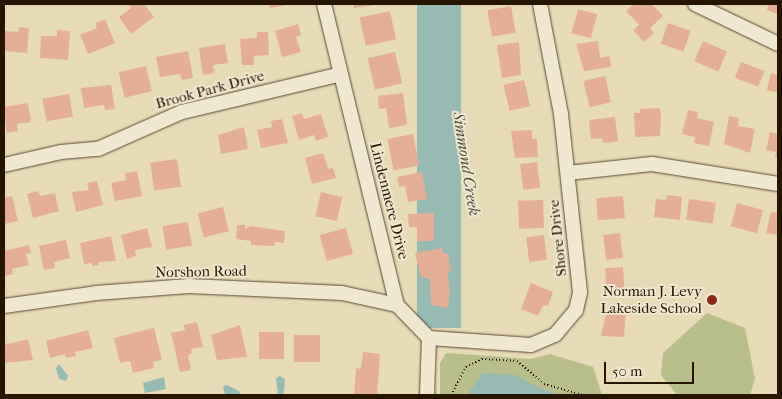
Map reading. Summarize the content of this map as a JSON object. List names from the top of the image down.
{
  "streets": {
    "street": [
      "Brook Park Drive",
      "Lindenmere Drive",
      "Shore Drive",
      "Norshon Road"
    ]
  },
  "crossings": [
    ["Brook Park Drive", "Lindenmere Drive"],
    ["Lindenmere Drive", "Shore Drive"],
    ["Lindenmere Drive", "Norshon Road"]
  ],
  "water": ["Simmond Creek"],
  "places": ["Norman J. Levy Lakeside School"],
  "scale_bar": "50 m"
}
